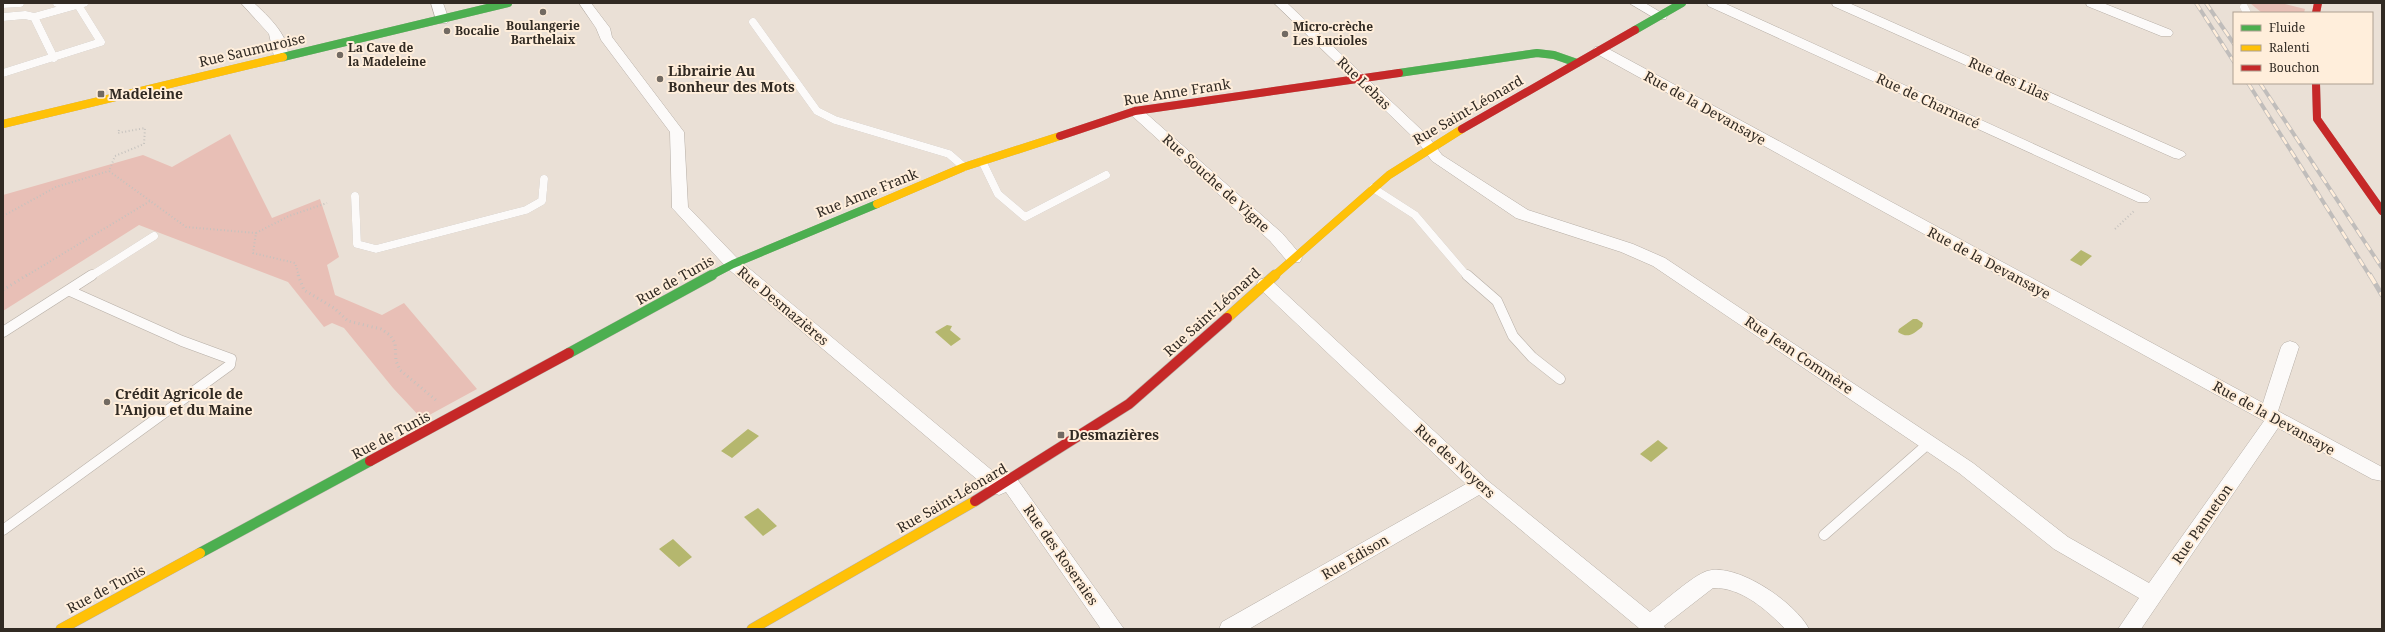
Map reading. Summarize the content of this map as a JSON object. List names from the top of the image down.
{
  "streets": {
    "street": [
      "Rue Saumuroise",
      "Rue des Lilas",
      "Rue Lebas",
      "Rue Anne Frank",
      "Rue de Charnacé",
      "Rue de la Devansaye",
      "Rue Saint-Léonard",
      "Rue Souche de Vigne",
      "Rue de Tunis",
      "Rue Desmazières",
      "Rue Jean Commère",
      "Rue des Noyers",
      "Rue Panneton",
      "Rue des Roseraies",
      "Rue Edison"
    ]
  },
  "crossings": [
    ["Rue Lebas", "Rue Anne Frank"],
    ["Rue Lebas", "Rue Saint-Léonard"],
    ["Rue Lebas", "Rue Jean Commère"],
    ["Rue Anne Frank", "Rue Saint-Léonard"],
    ["Rue Anne Frank", "Rue Souche de Vigne"],
    ["Rue Anne Frank", "Rue de Tunis"],
    ["Rue Anne Frank", "Rue Desmazières"],
    ["Rue de la Devansaye", "Rue Saint-Léonard"],
    ["Rue de la Devansaye", "Rue Panneton"],
    ["Rue Saint-Léonard", "Rue Souche de Vigne"],
    ["Rue Saint-Léonard", "Rue Desmazières"],
    ["Rue Saint-Léonard", "Rue Jean Commère"],
    ["Rue Saint-Léonard", "Rue des Noyers"],
    ["Rue Saint-Léonard", "Rue des Roseraies"],
    ["Rue de Tunis", "Rue Desmazières"],
    ["Rue Desmazières", "Rue des Roseraies"],
    ["Rue Jean Commère", "Rue Panneton"],
    ["Rue des Noyers", "Rue Edison"]
  ],
  "places": {
    "other": [
      "Boulangerie Barthelaix",
      "Bocalie",
      "Micro-crèche Les Lucioles",
      "La Cave de la Madeleine",
      "Librairie Au Bonheur des Mots",
      "Crédit Agricole de l'Anjou et du Maine"
    ],
    "transit": ["Madeleine", "Desmazières"]
  },
  "legend": ["Fluide", "Ralenti", "Bouchon"]
}
